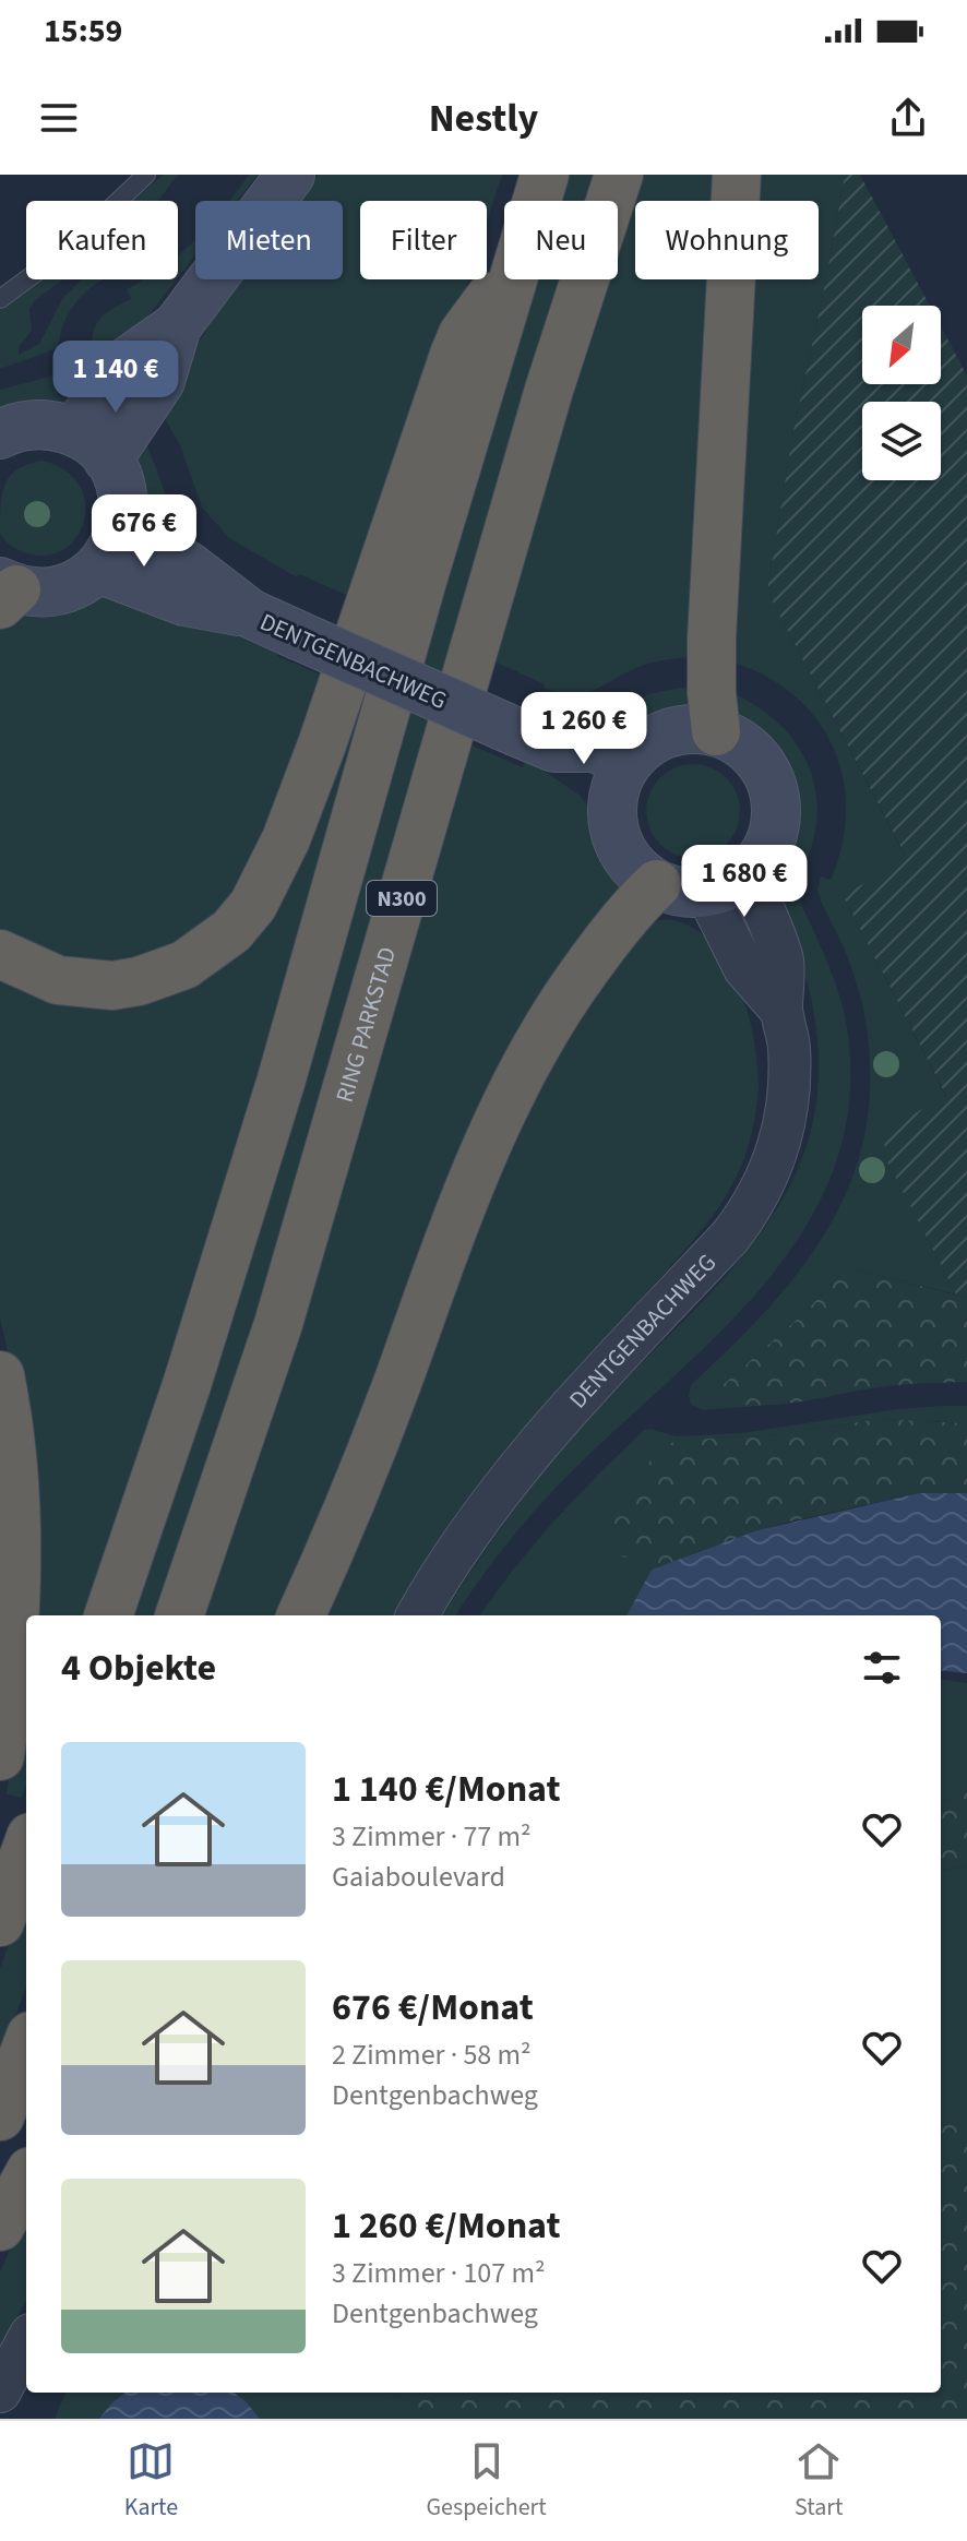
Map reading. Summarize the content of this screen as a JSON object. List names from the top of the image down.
{
  "streets": {
    "highway": ["N300", "RING PARKSTAD"],
    "main road": ["DENTGENBACHWEG"]
  },
  "north": "bottom left",
  "page": {
    "status": "15:59",
    "header": "Nestly",
    "chip": [
      "Kaufen",
      "Mieten",
      "Filter",
      "Neu",
      "Wohnung"
    ],
    "price": [
      "1 140 €",
      "676 €",
      "1 260 €",
      "1 680 €"
    ],
    "heading": "4 Objekte",
    "list": [
      {
        "name": "1 140 €/Monat",
        "note": "3 Zimmer · 77 m² · Gaiaboulevard"
      },
      {
        "name": "676 €/Monat",
        "note": "2 Zimmer · 58 m² · Dentgenbachweg"
      },
      {
        "name": "1 260 €/Monat",
        "note": "3 Zimmer · 107 m² · Dentgenbachweg"
      }
    ],
    "tabs": ["Karte", "Gespeichert", "Start"]
  }
}
